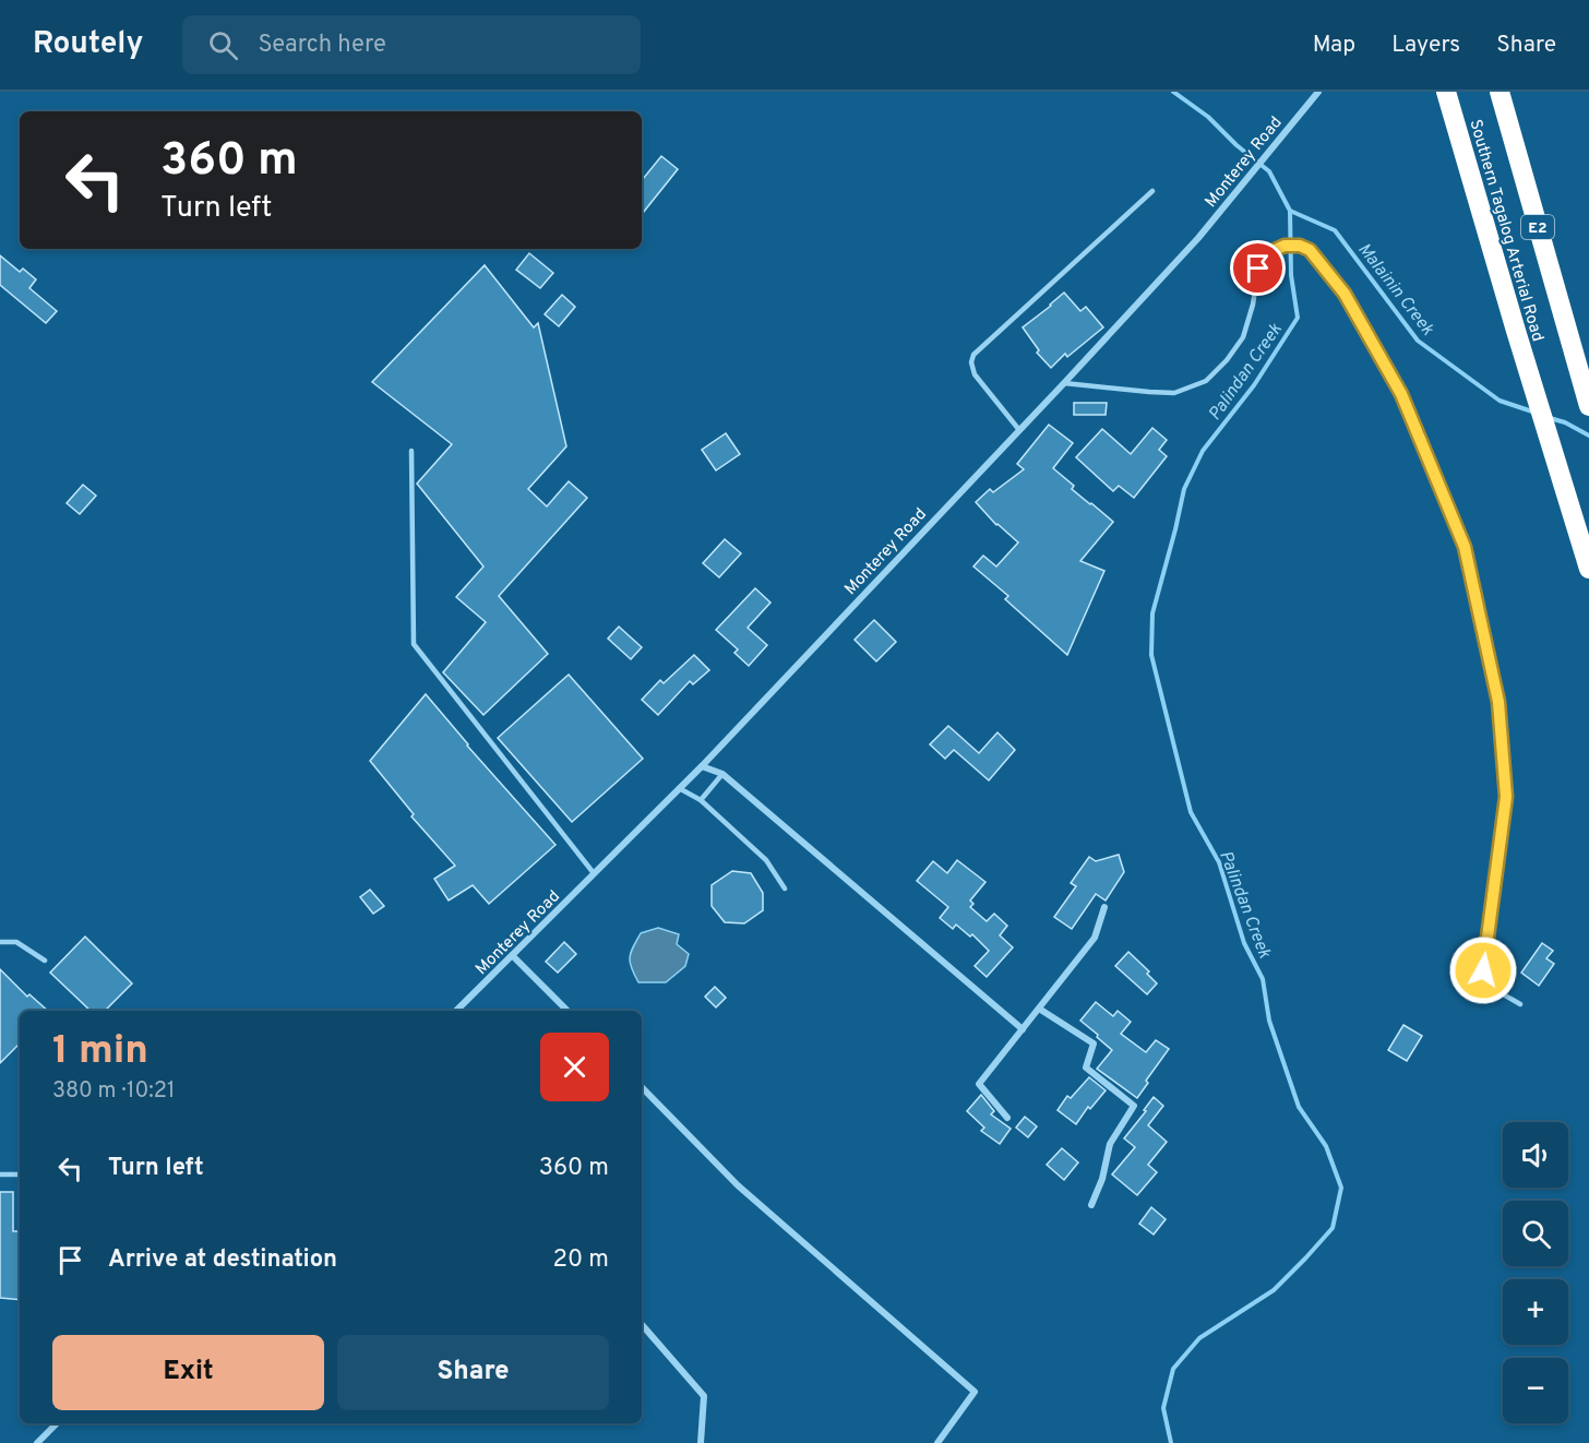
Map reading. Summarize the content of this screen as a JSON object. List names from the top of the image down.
{
  "streets": {
    "highway": ["E2", "Southern Tagalog Arterial Road"],
    "street": ["Monterey Road"]
  },
  "water": ["Malainin Creek", "Palindan Creek"],
  "page": {
    "header": "Routely",
    "search": "Search here",
    "nav": ["Map", "Layers", "Share"],
    "turn": ["360 m", "Turn left"],
    "heading": ["1 min", "380 m · 10:21"],
    "map_buttons": ["+", "−"],
    "list": [
      {
        "name": "Turn left",
        "value": "360 m"
      },
      {
        "name": "Arrive at destination",
        "value": "20 m"
      }
    ],
    "buttons": ["Exit", "Share"]
  }
}
